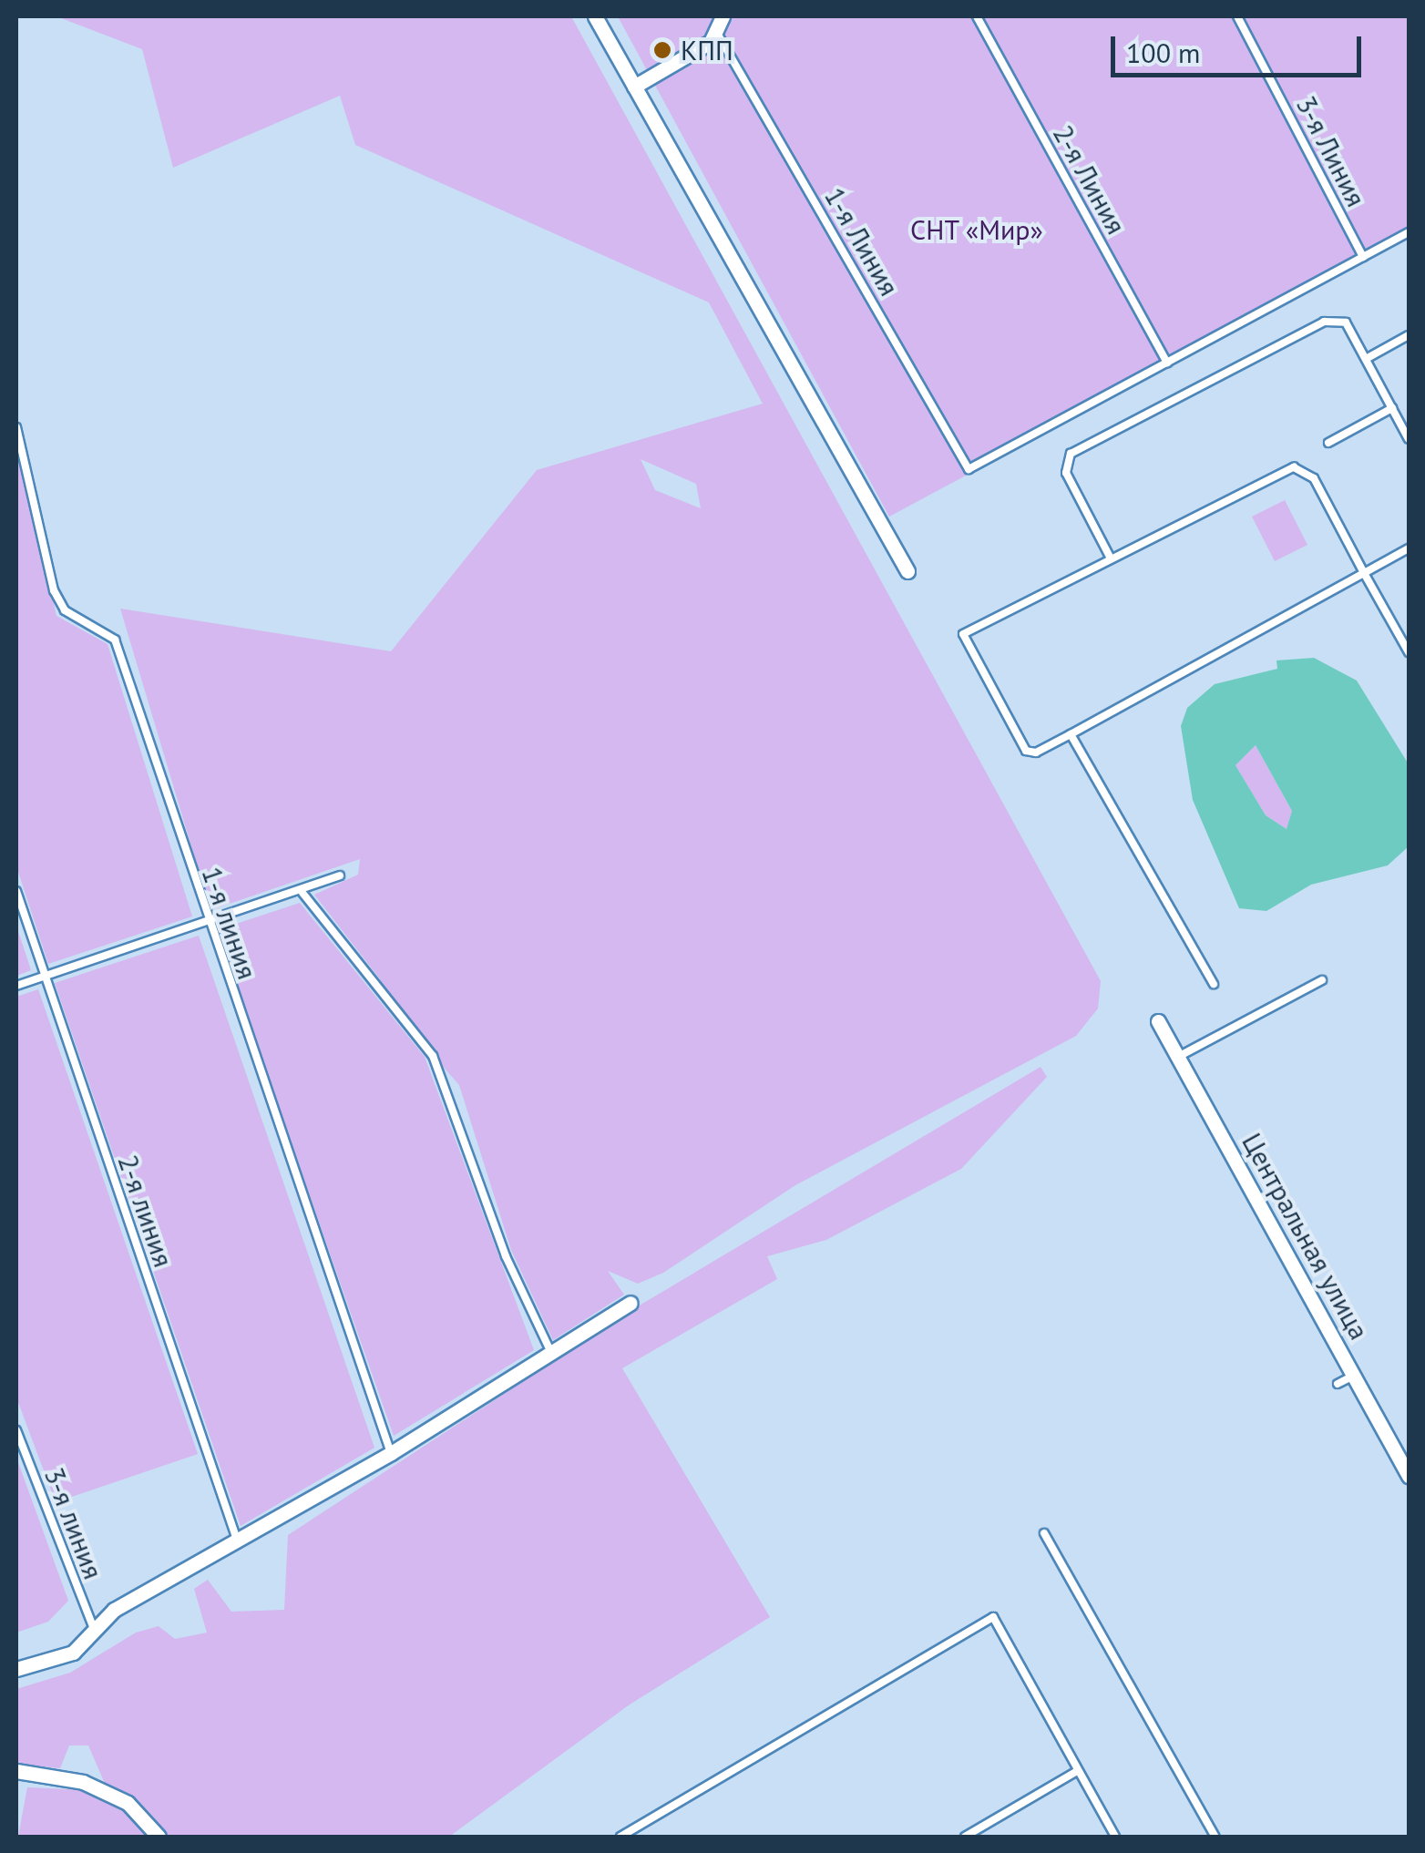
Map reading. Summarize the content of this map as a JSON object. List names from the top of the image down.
{
  "streets": {
    "street": ["Центральная улица"],
    "lane": [
      "3-я Линия",
      "2-я Линия",
      "1-я Линия",
      "1-я линия",
      "2-я линия",
      "3-я линия"
    ]
  },
  "crossings": [
    ["2-я Линия", "1-я Линия"]
  ],
  "parks": ["СНТ «Мир»"],
  "places": ["КПП"],
  "scale_bar": "100 m"
}
